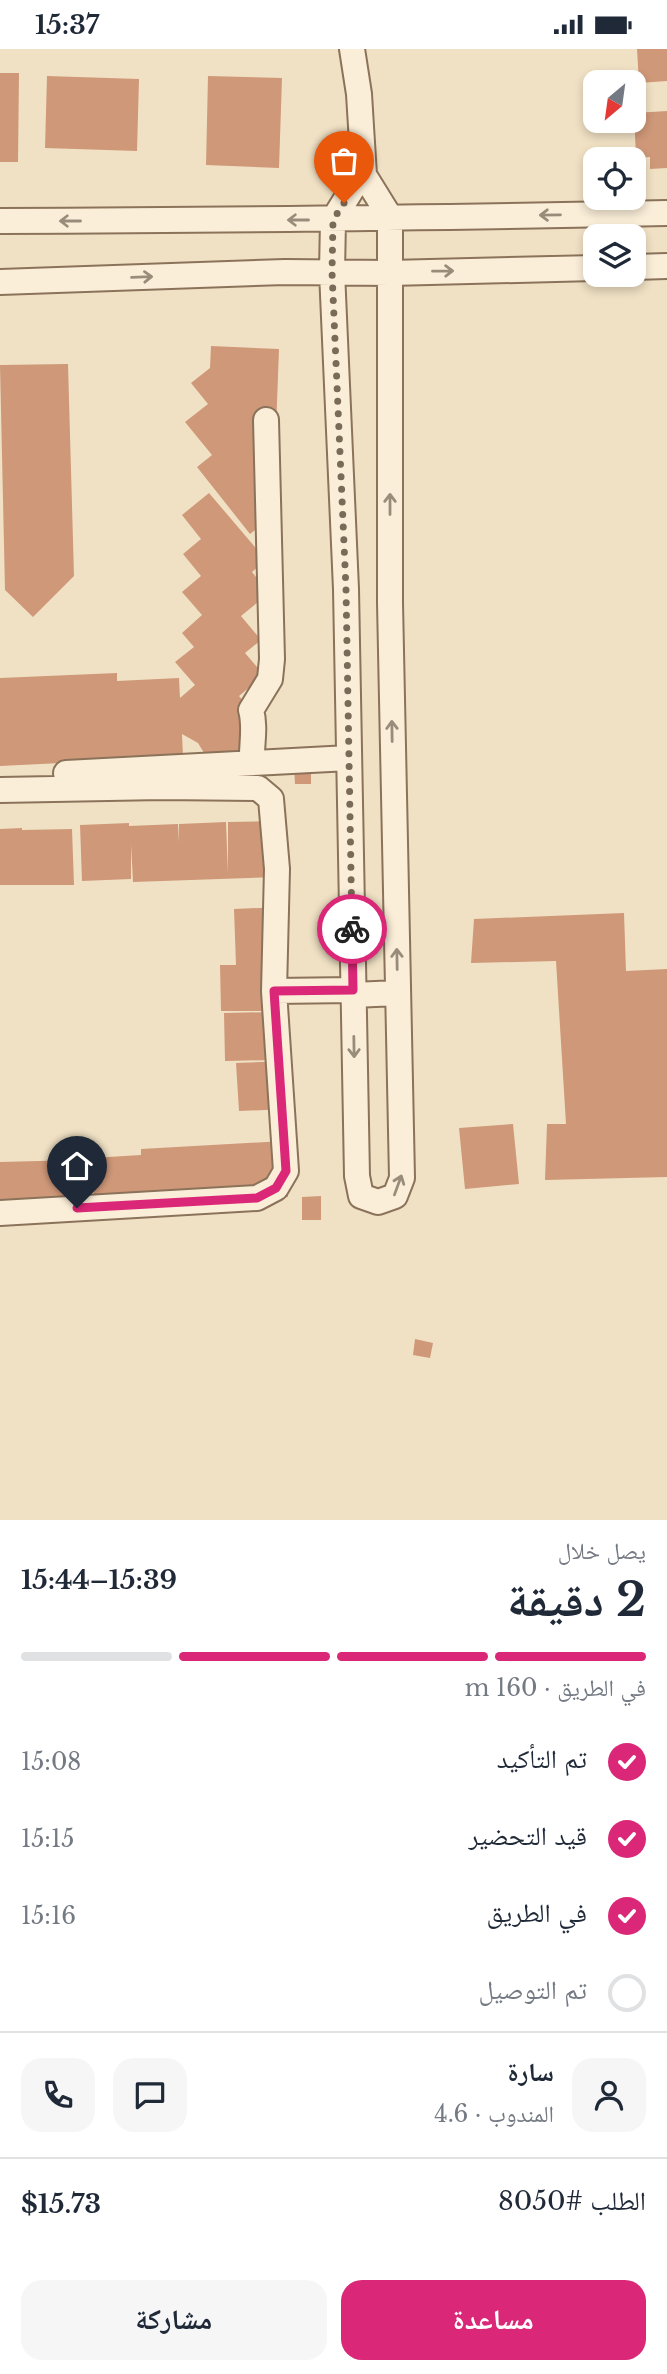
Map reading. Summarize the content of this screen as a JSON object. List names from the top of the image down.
{
  "north": "bottom left",
  "page": {
    "status": "15:37",
    "heading": ["2 دقيقة", "يصل خلال", "15:39–15:44"],
    "panel": [
      "سارة",
      "المندوب · 4.6",
      "الطلب #8050",
      "$15.73"
    ],
    "bar": "في الطريق · 160 m",
    "list": [
      ["تم التأكيد", "15:08"],
      ["قيد التحضير", "15:15"],
      ["في الطريق", "15:16"],
      "تم التوصيل"
    ],
    "buttons": ["مساعدة", "مشاركة"]
  }
}
